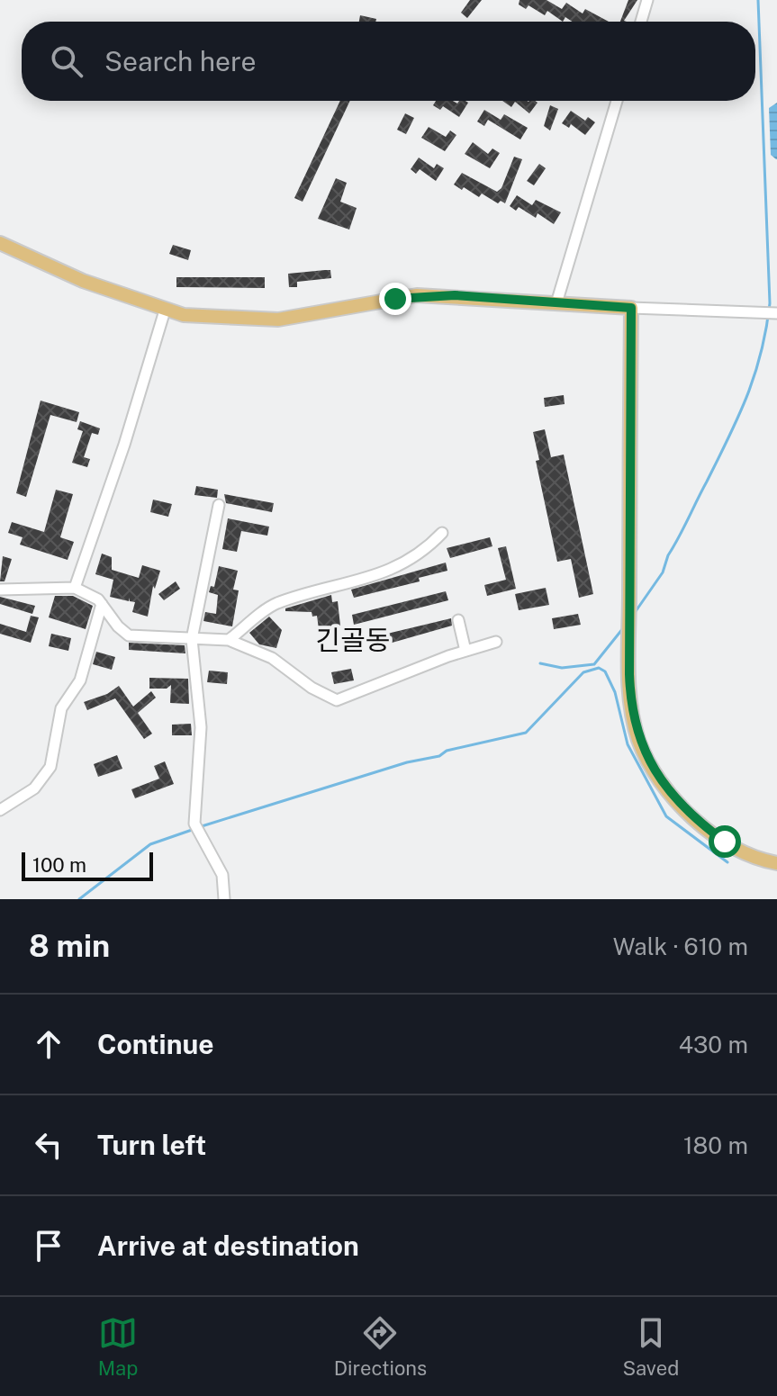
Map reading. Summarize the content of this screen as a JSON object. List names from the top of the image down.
{
  "districts": ["긴골동"],
  "scale_bar": "100 m",
  "page": {
    "search": "Search here",
    "scale": "100 m",
    "heading": ["8 min", "Walk · 610 m"],
    "list": [
      ["Continue", "430 m"],
      ["Turn left", "180 m"],
      "Arrive at destination"
    ],
    "nav": ["Map", "Directions", "Saved"]
  }
}
